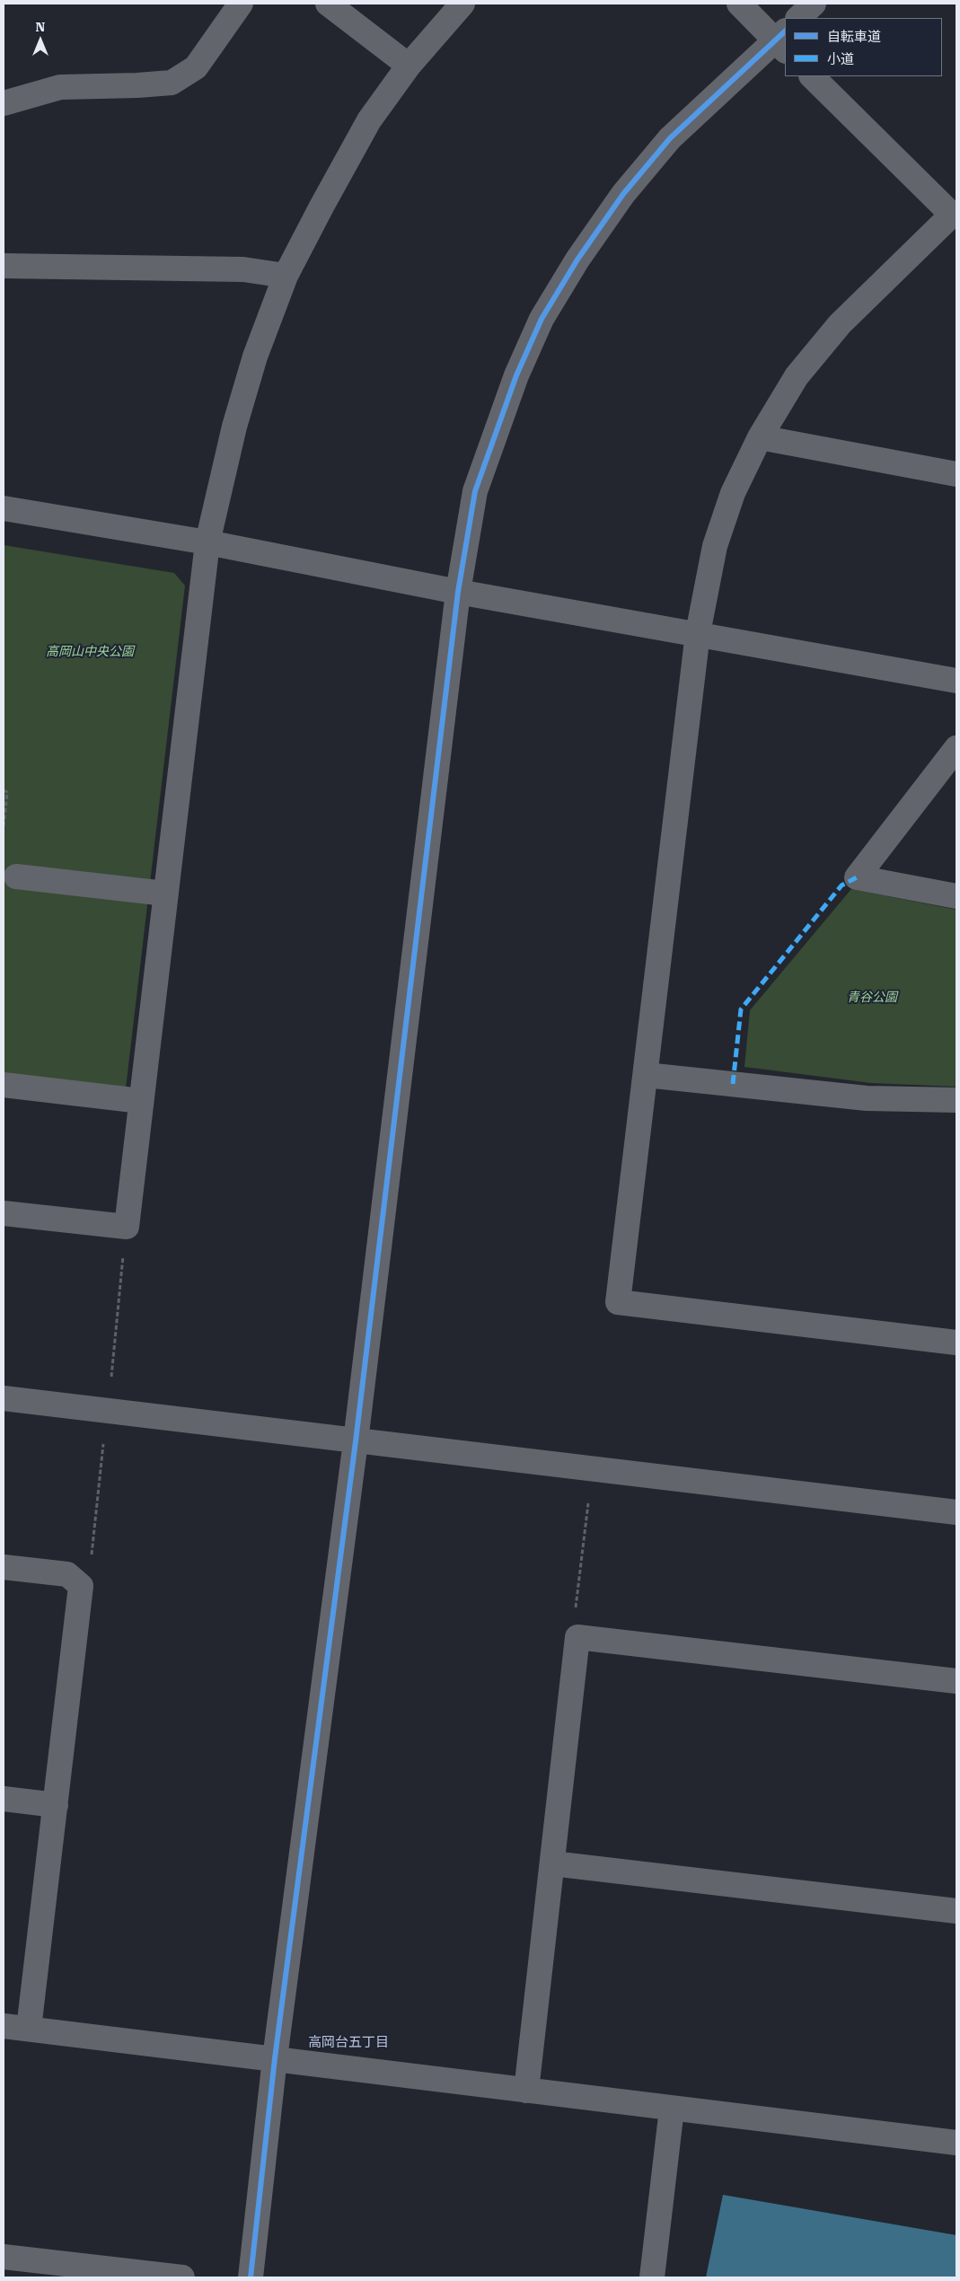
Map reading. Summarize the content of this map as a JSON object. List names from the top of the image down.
{
  "districts": ["高岡台五丁目"],
  "parks": ["高岡山中央公園", "青谷公園"],
  "legend": ["自転車道", "小道"],
  "north": "top"
}
